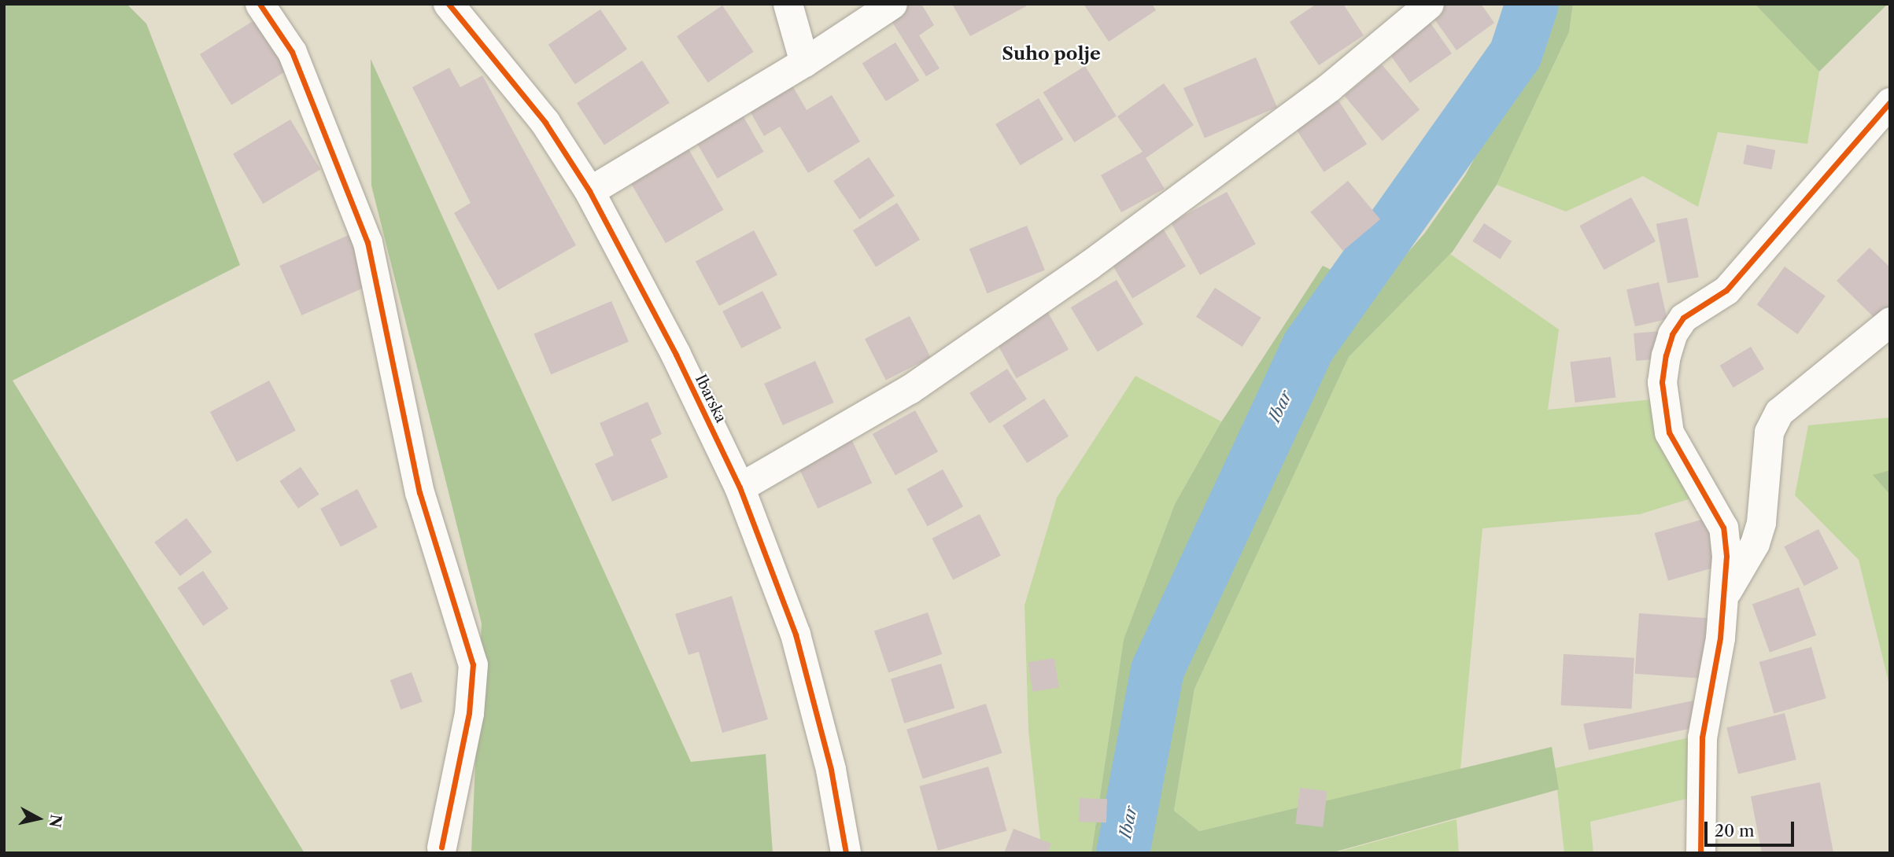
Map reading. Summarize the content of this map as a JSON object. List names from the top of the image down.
{
  "streets": {
    "main road": ["Ibarska"]
  },
  "districts": ["Suho polje"],
  "water": ["Ibar"],
  "scale_bar": "20 m",
  "north": "right"
}
